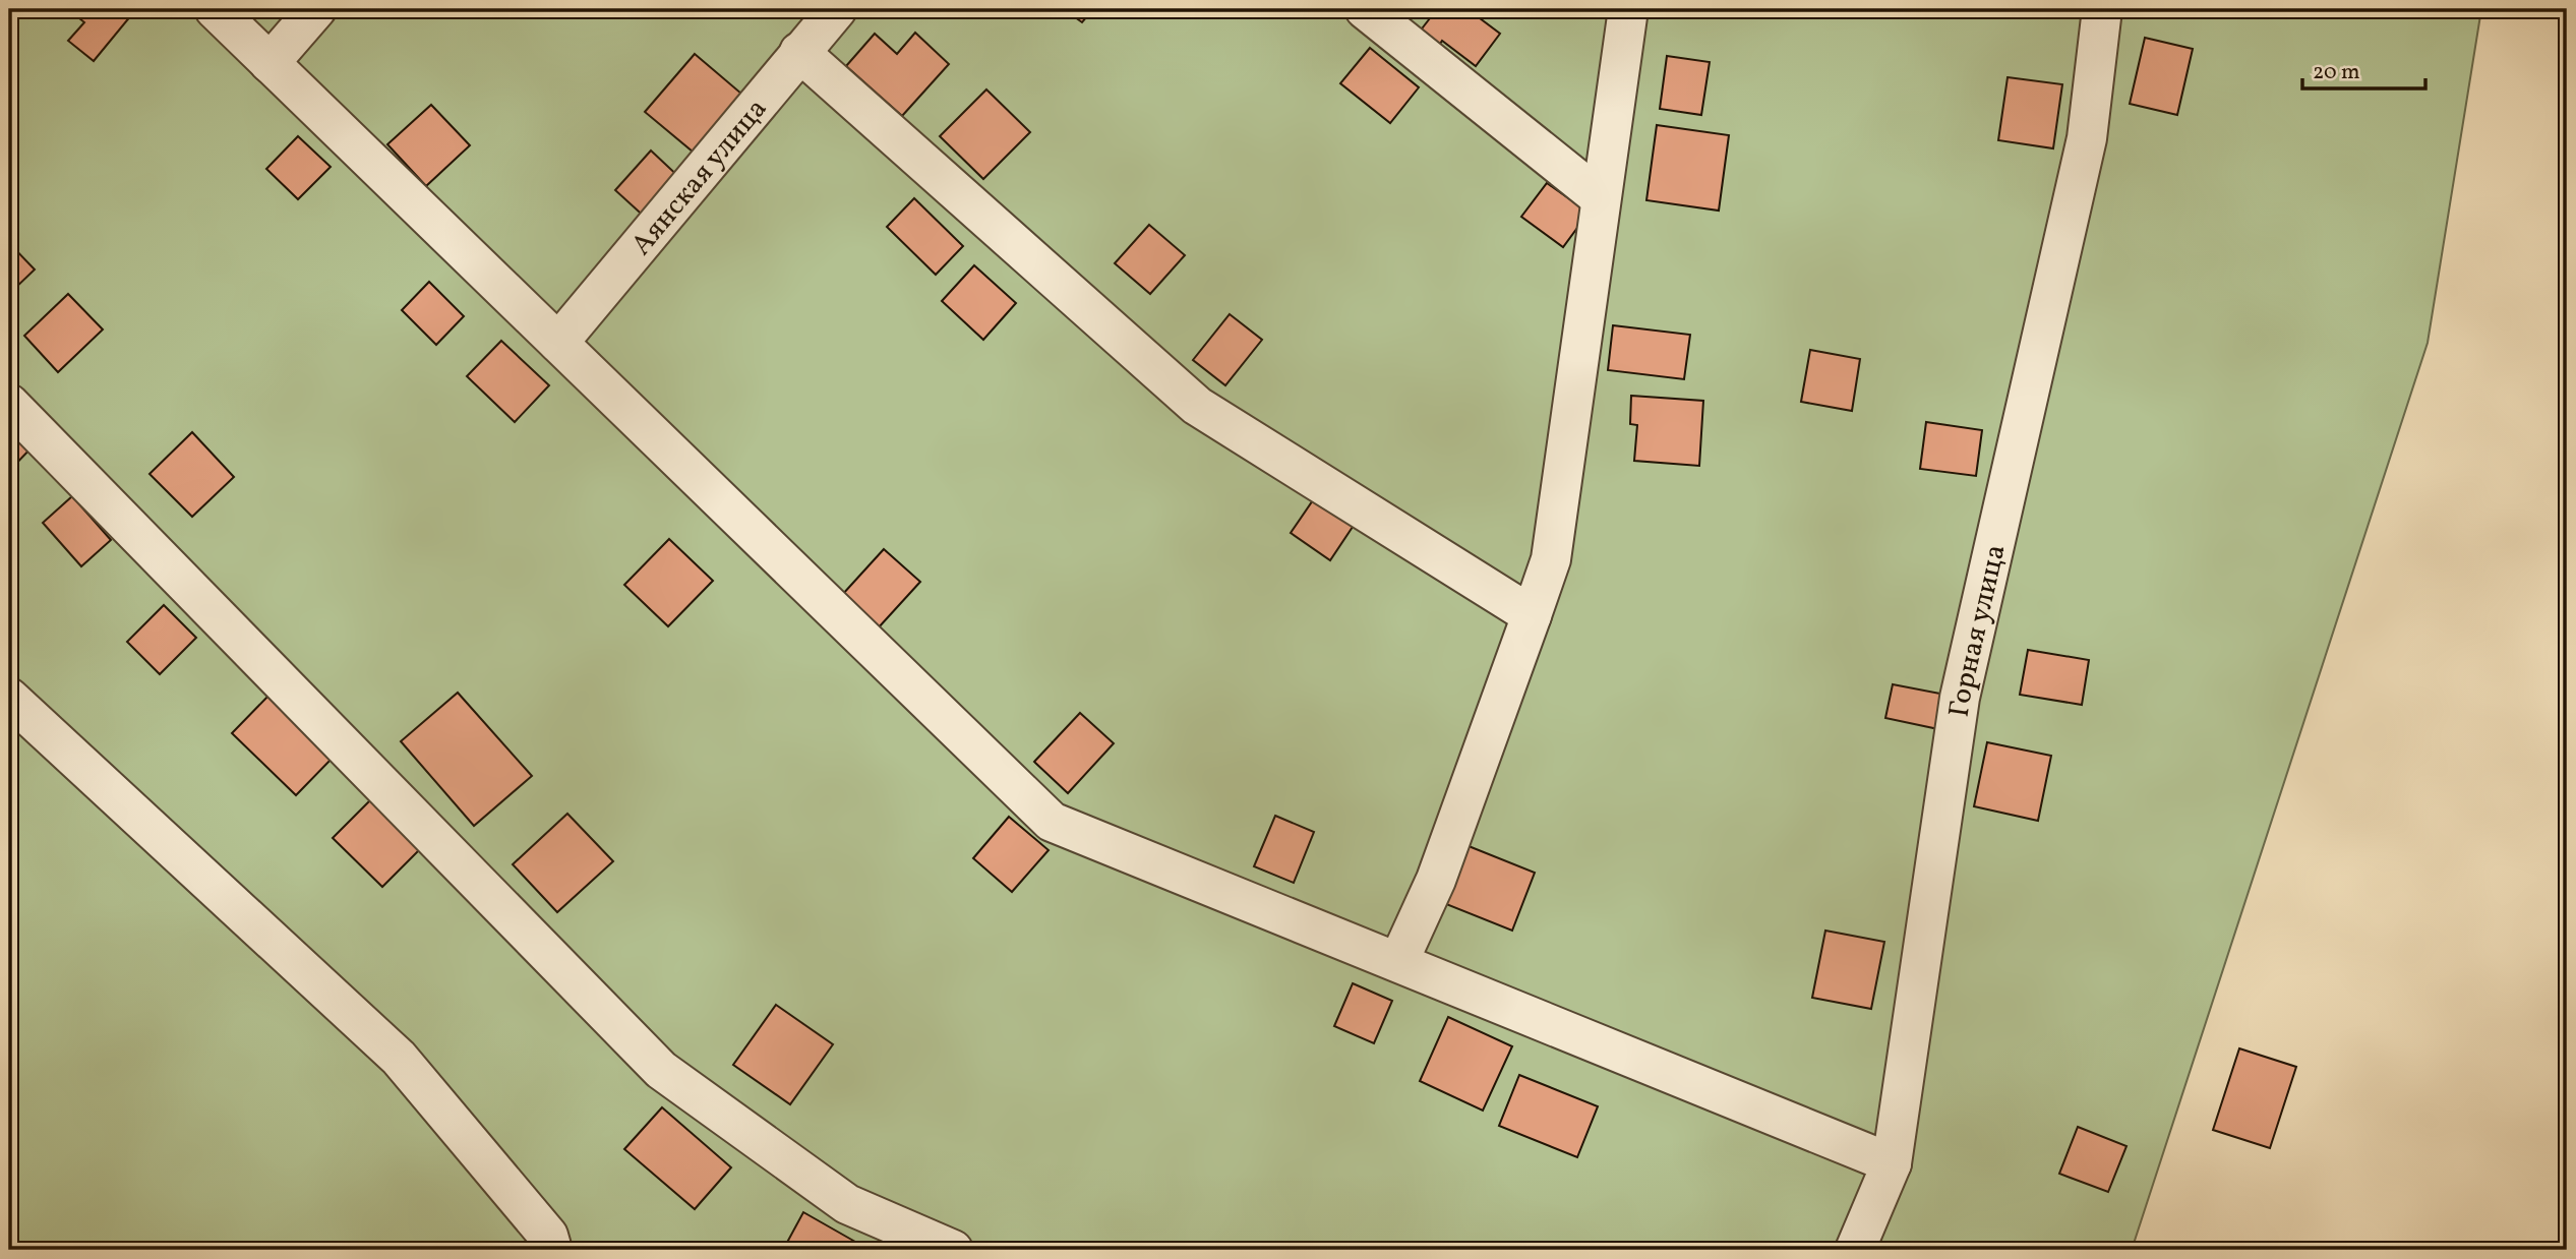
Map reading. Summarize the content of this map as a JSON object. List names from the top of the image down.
{
  "streets": {
    "street": ["Аянская улица", "Горная улица"]
  },
  "scale_bar": "20 m"
}
